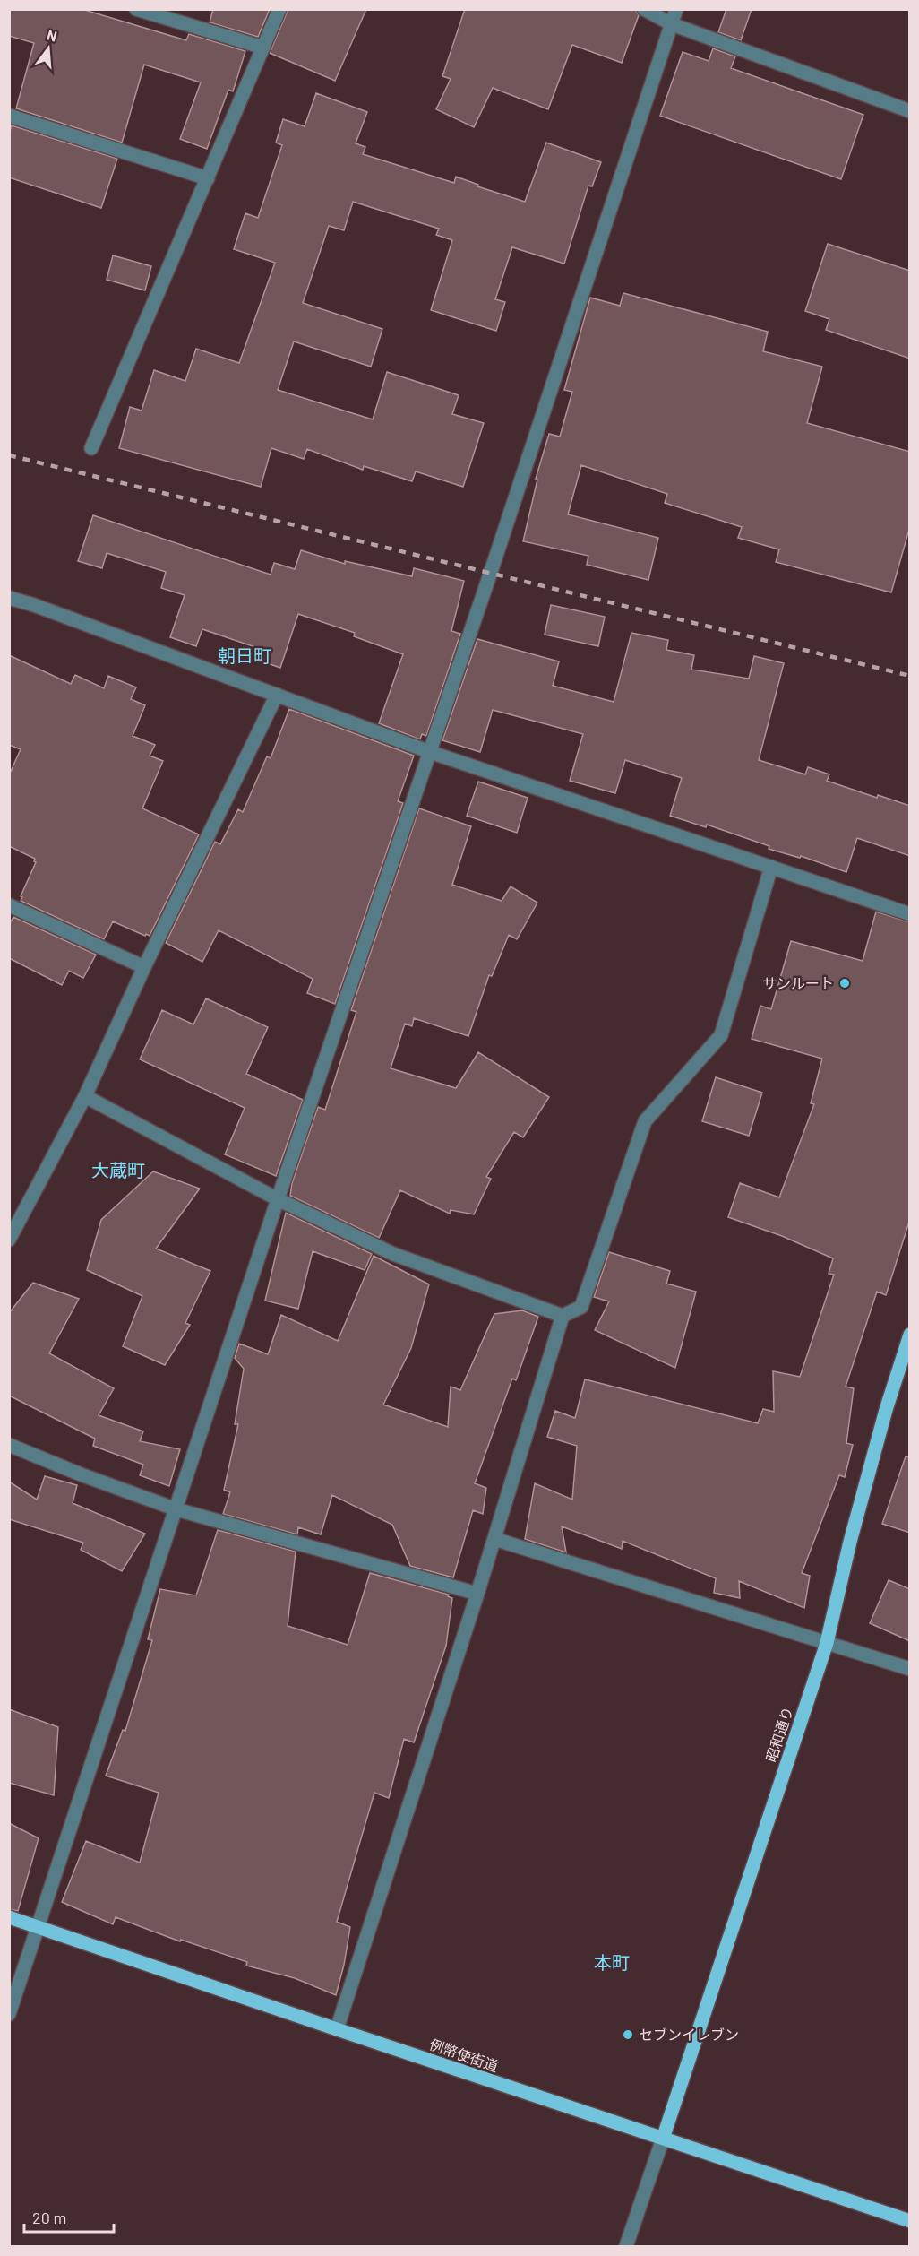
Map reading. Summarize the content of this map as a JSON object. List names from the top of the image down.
{
  "streets": {
    "main road": ["昭和通り", "例幣使街道"]
  },
  "crossings": [
    ["昭和通り", "例幣使街道"]
  ],
  "districts": ["朝日町", "大蔵町", "本町"],
  "places": ["サンルート", "セブンイレブン"],
  "scale_bar": "20 m",
  "north": "top"
}
